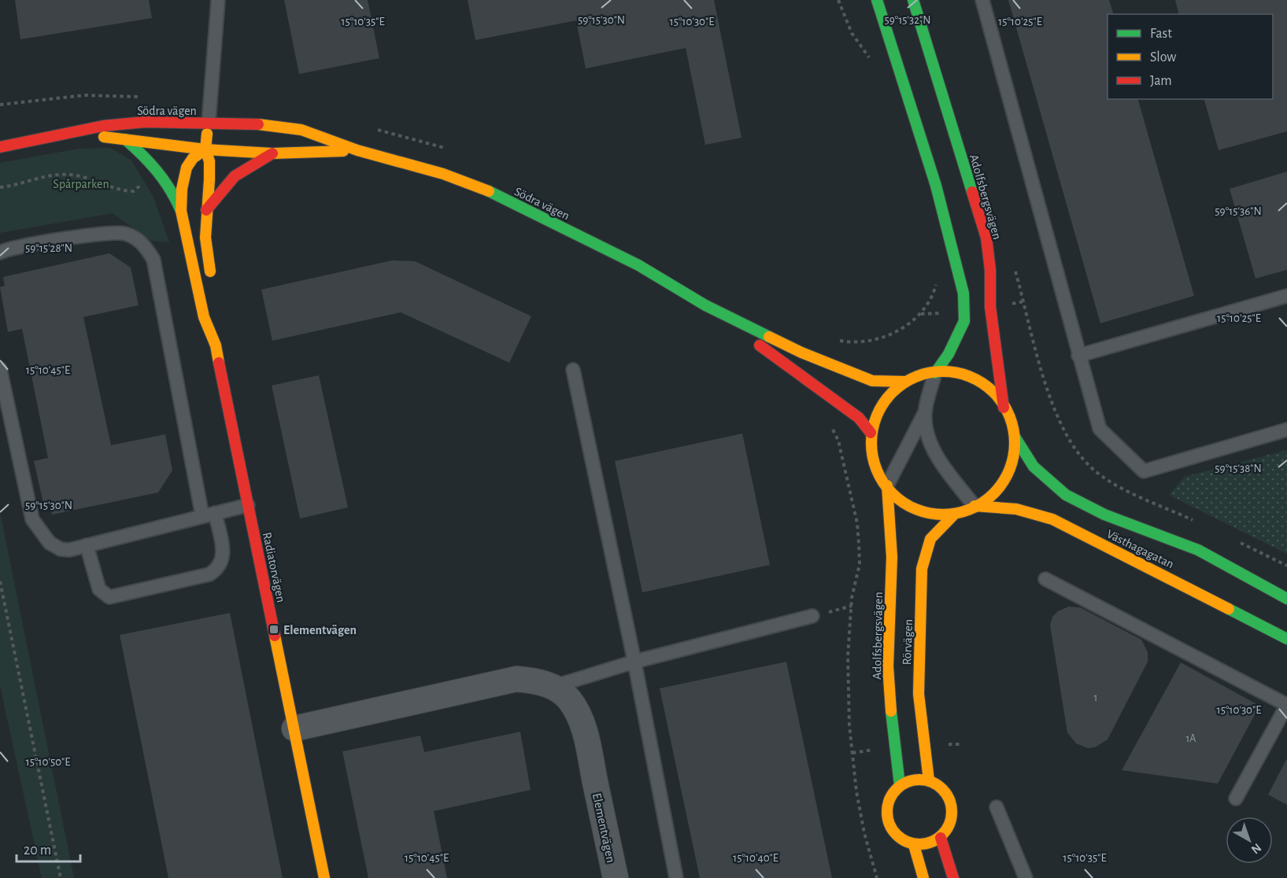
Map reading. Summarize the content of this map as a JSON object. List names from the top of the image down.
{
  "streets": {
    "main road": [
      "Södra vägen",
      "Adolfsbergsvägen",
      "Västhagagatan",
      "Radiatorvägen",
      "Rörvägen"
    ],
    "street": ["Elementvägen"]
  },
  "crossings": [
    ["Södra vägen", "Radiatorvägen"],
    ["Adolfsbergsvägen", "Rörvägen"],
    ["Radiatorvägen", "Elementvägen"]
  ],
  "parks": ["Spårparken"],
  "places": {
    "transit": ["Elementvägen"]
  },
  "house_numbers": ["1", "1A"],
  "legend": ["Fast", "Slow", "Jam"],
  "scale_bar": "20 m",
  "north": "bottom right",
  "coordinates": [
    "59°15'30\"N",
    "59°15'32\"N",
    "15°10'30\"E",
    "15°10'35\"E",
    "15°10'25\"E",
    "59°15'36\"N",
    "59°15'28\"N",
    "15°10'45\"E",
    "59°15'38\"N",
    "15°10'50\"E",
    "15°10'40\"E"
  ]
}
